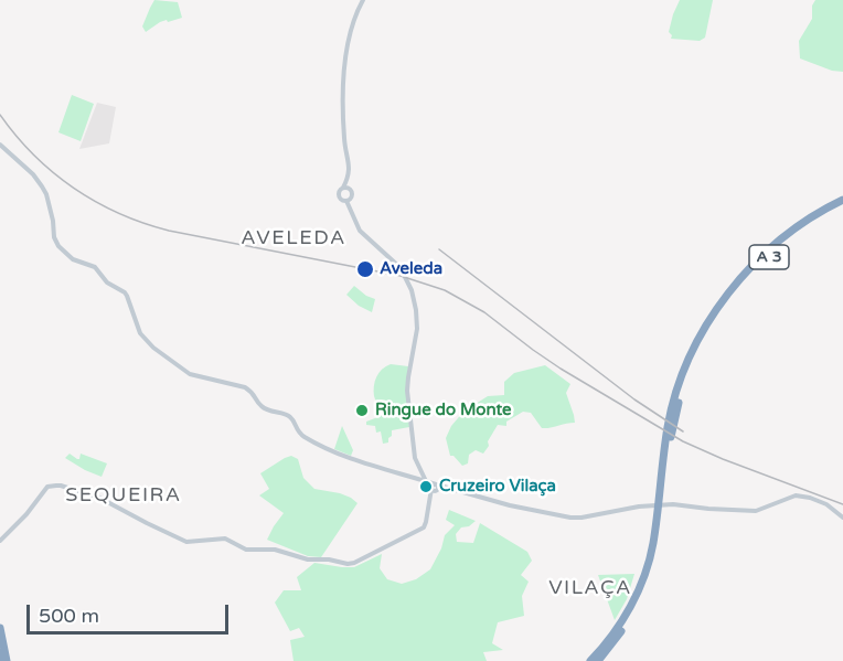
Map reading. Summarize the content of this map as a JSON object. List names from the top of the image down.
{
  "streets": {
    "highway": ["A 3"]
  },
  "districts": ["AVELEDA", "SEQUEIRA", "VILAÇA"],
  "places": ["Aveleda", "Ringue do Monte", "Cruzeiro Vilaça"],
  "scale_bar": "500 m"
}
